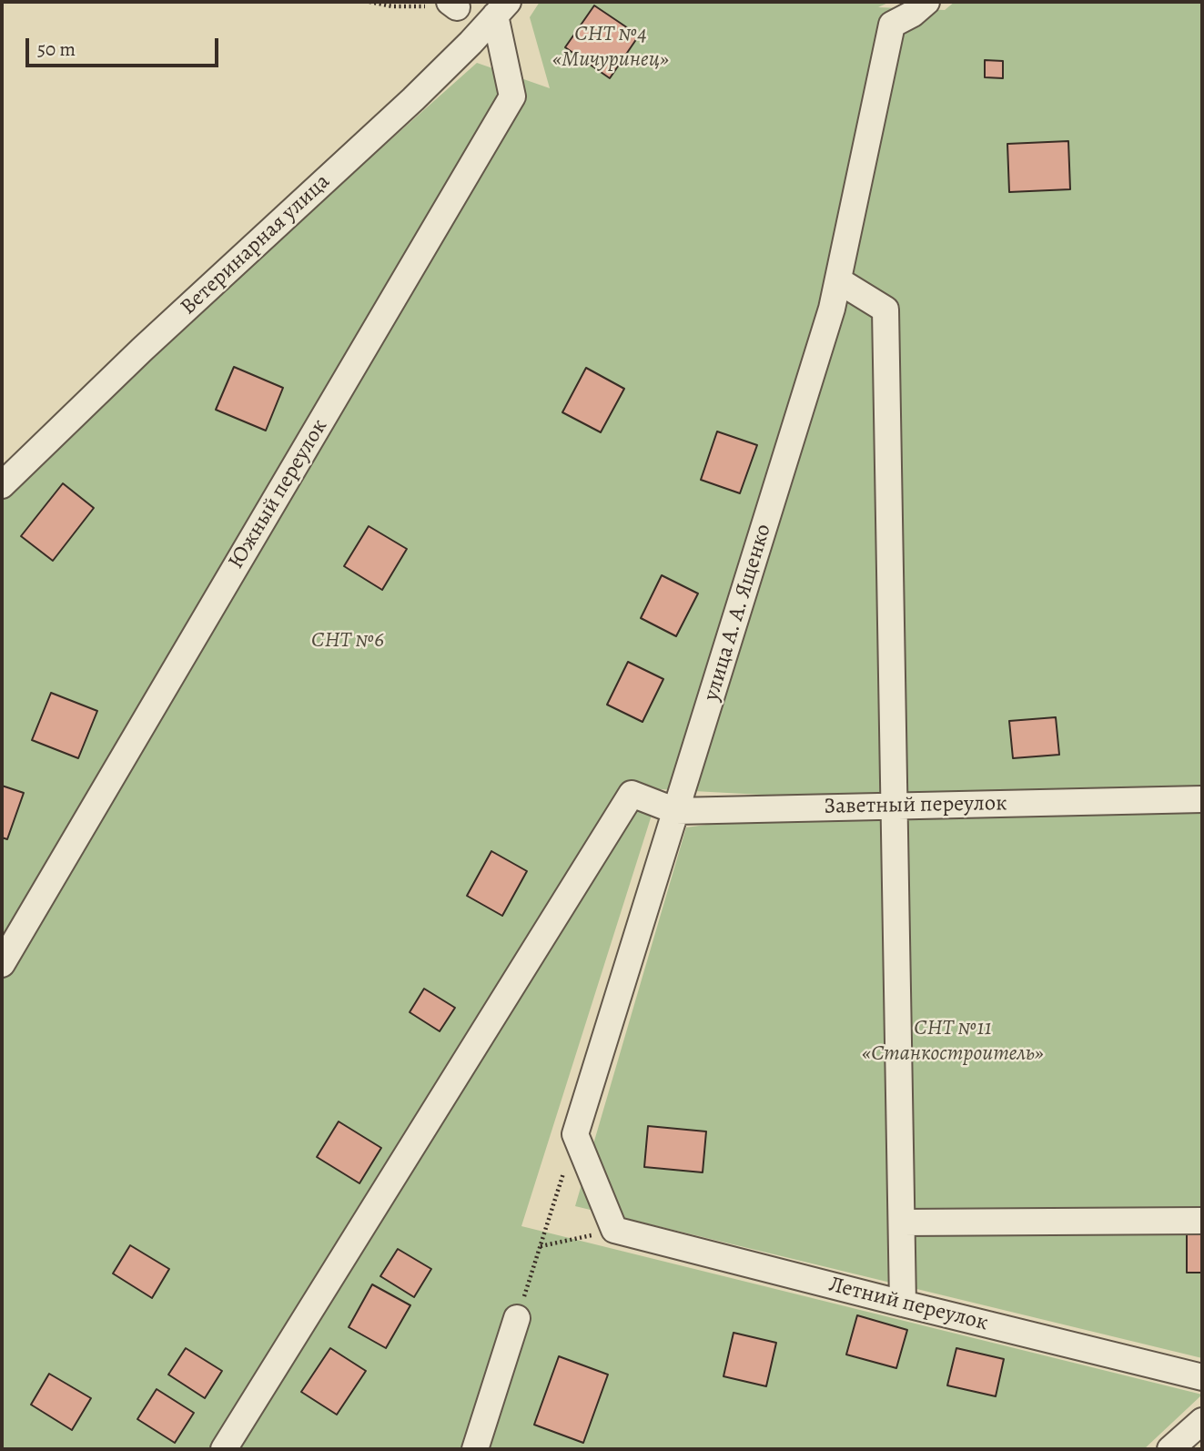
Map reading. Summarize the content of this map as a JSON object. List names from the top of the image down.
{
  "streets": {
    "street": [
      "Ветеринарная улица",
      "Южный переулок",
      "улица А. А. Ященко",
      "Заветный переулок",
      "Летний переулок"
    ]
  },
  "crossings": [
    ["Ветеринарная улица", "Южный переулок"],
    ["улица А. А. Ященко", "Заветный переулок"]
  ],
  "parks": ["СНТ №4 «Мичуринец»", "СНТ №6", "СНТ №11 «Станкостроитель»"],
  "scale_bar": "50 m"
}
